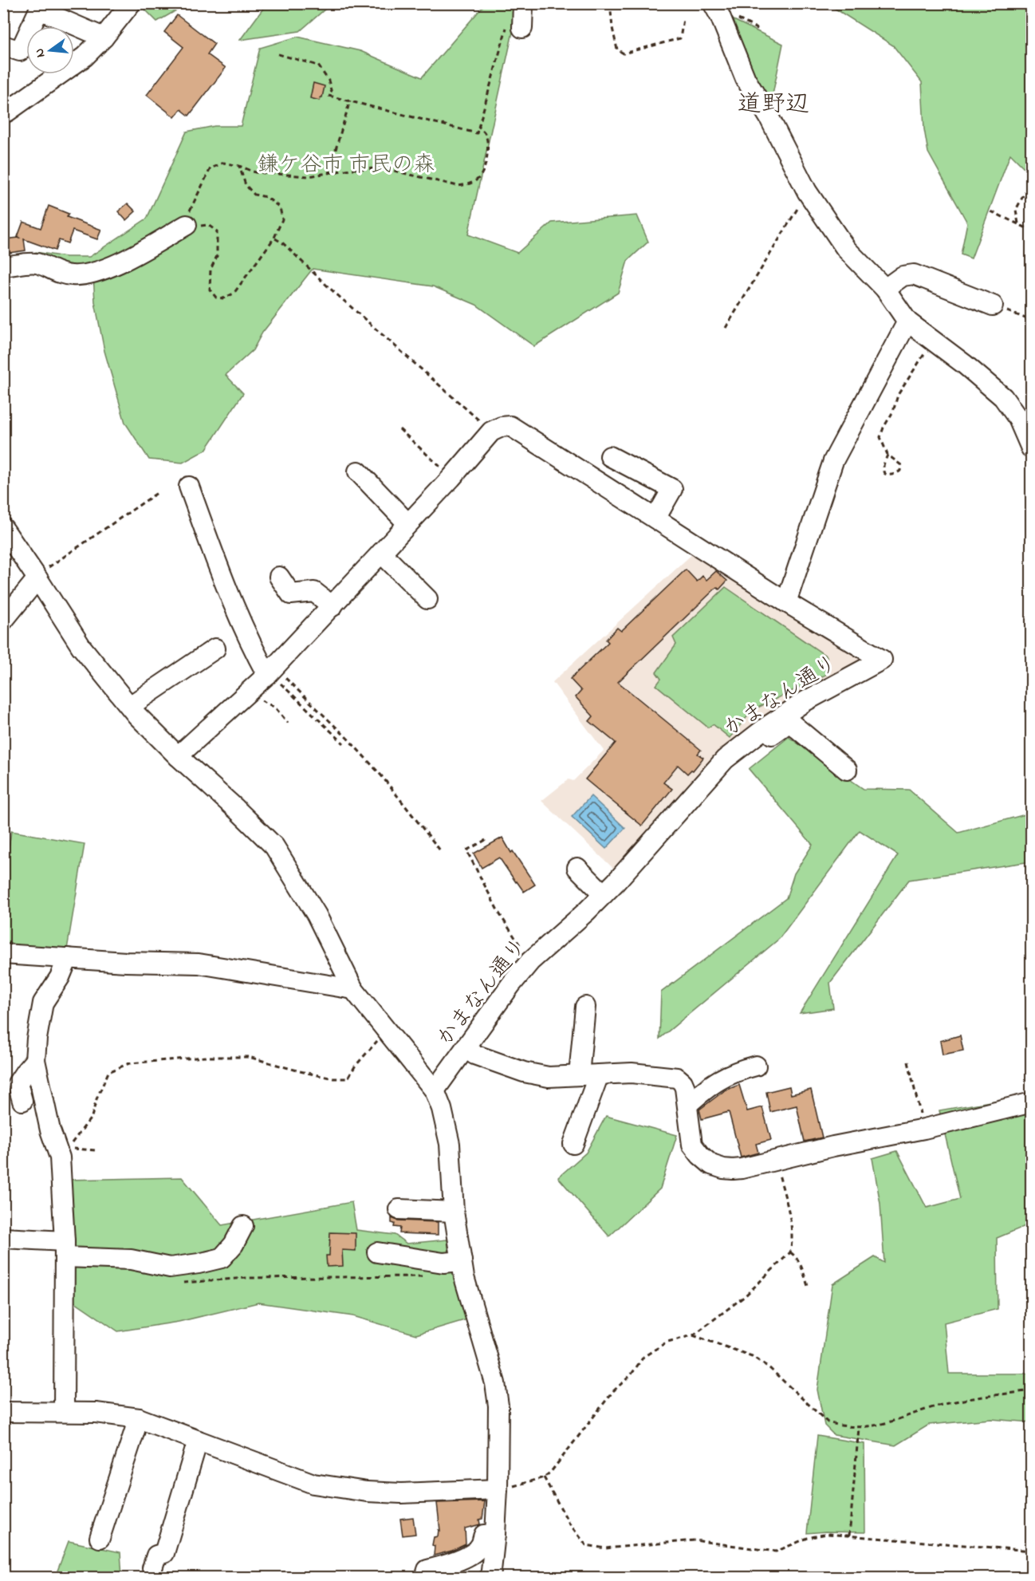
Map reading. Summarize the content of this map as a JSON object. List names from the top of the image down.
{
  "streets": {
    "street": ["かまなん通り"]
  },
  "districts": ["道野辺"],
  "parks": ["鎌ケ谷市 市民の森"],
  "north": "left"
}
